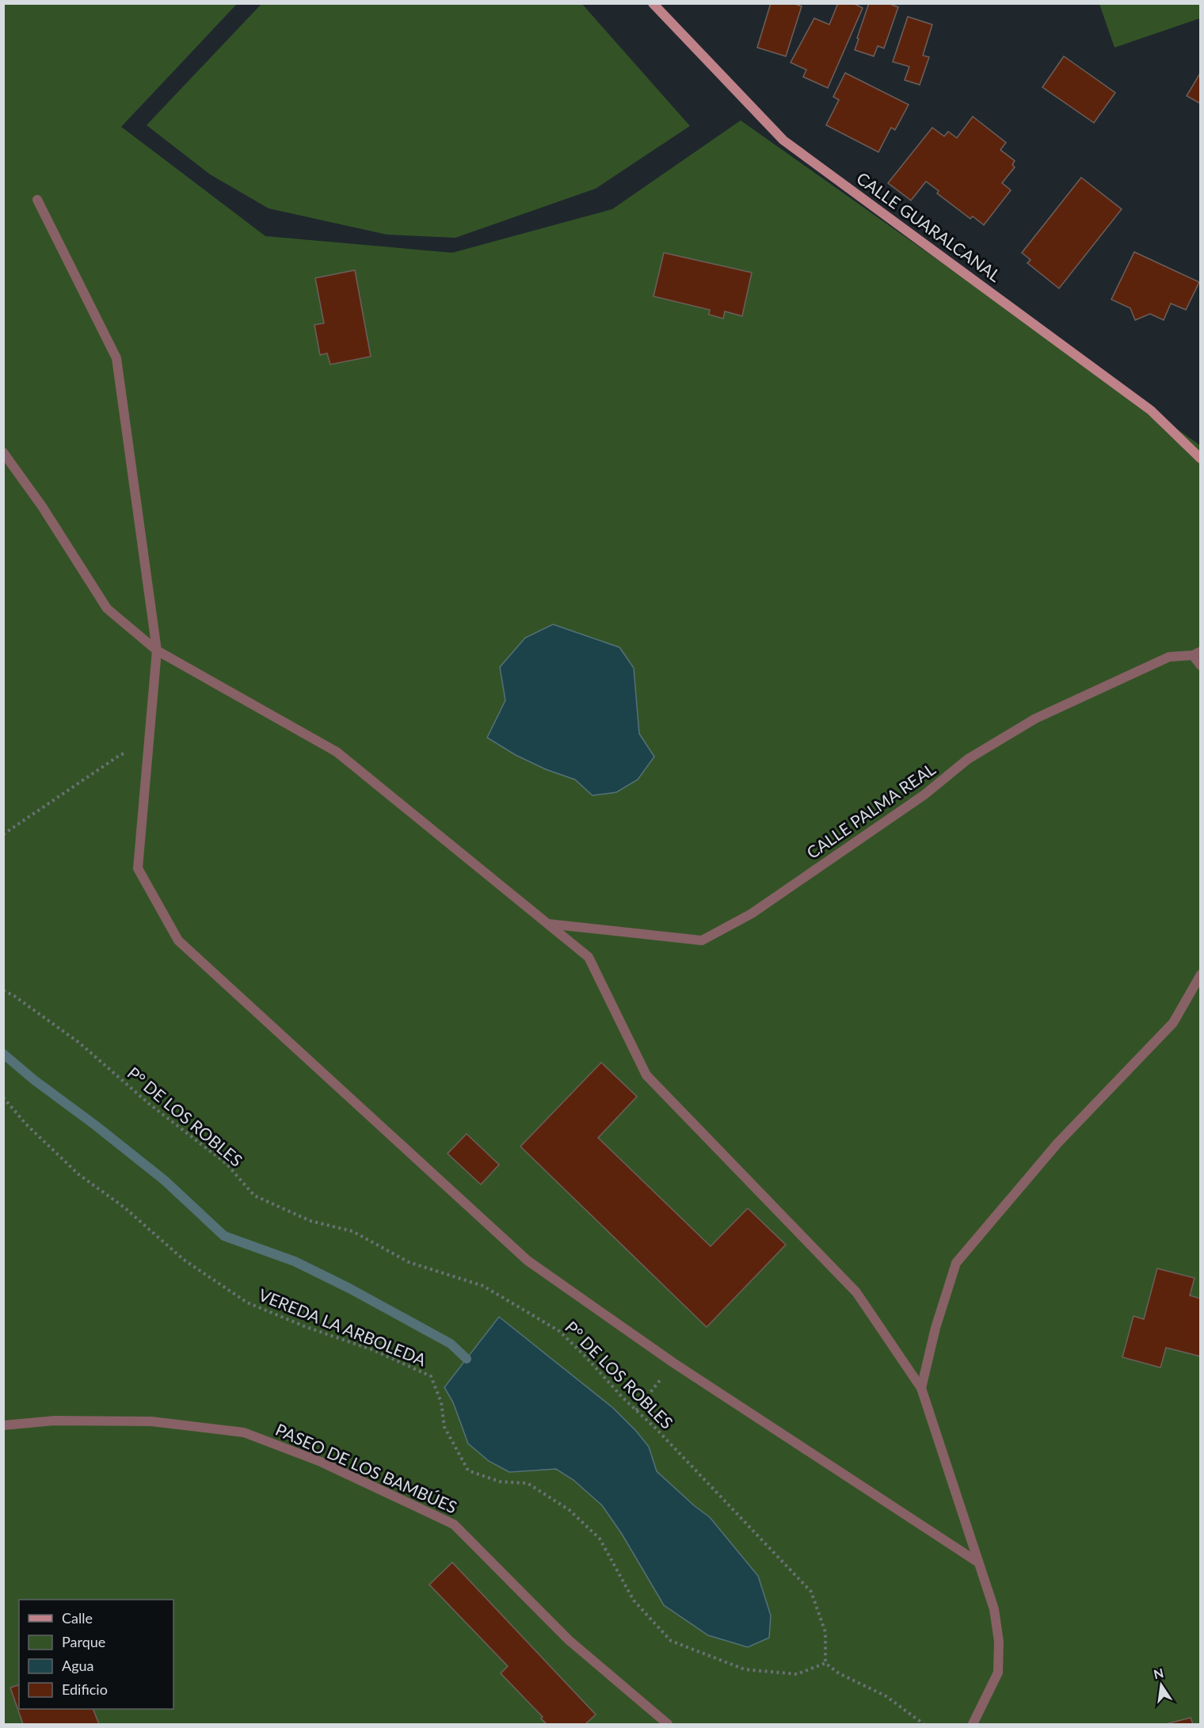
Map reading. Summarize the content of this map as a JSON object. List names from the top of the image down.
{
  "streets": {
    "street": ["CALLE GUARALCANAL", "CALLE PALMA REAL", "PASEO DE LOS BAMBÚES"],
    "path": ["P° DE LOS ROBLES", "VEREDA LA ARBOLEDA"]
  },
  "crossings": [
    ["P° DE LOS ROBLES", "VEREDA LA ARBOLEDA"]
  ],
  "legend": [
    "Calle",
    "Parque",
    "Agua",
    "Edificio"
  ],
  "north": "top"
}
